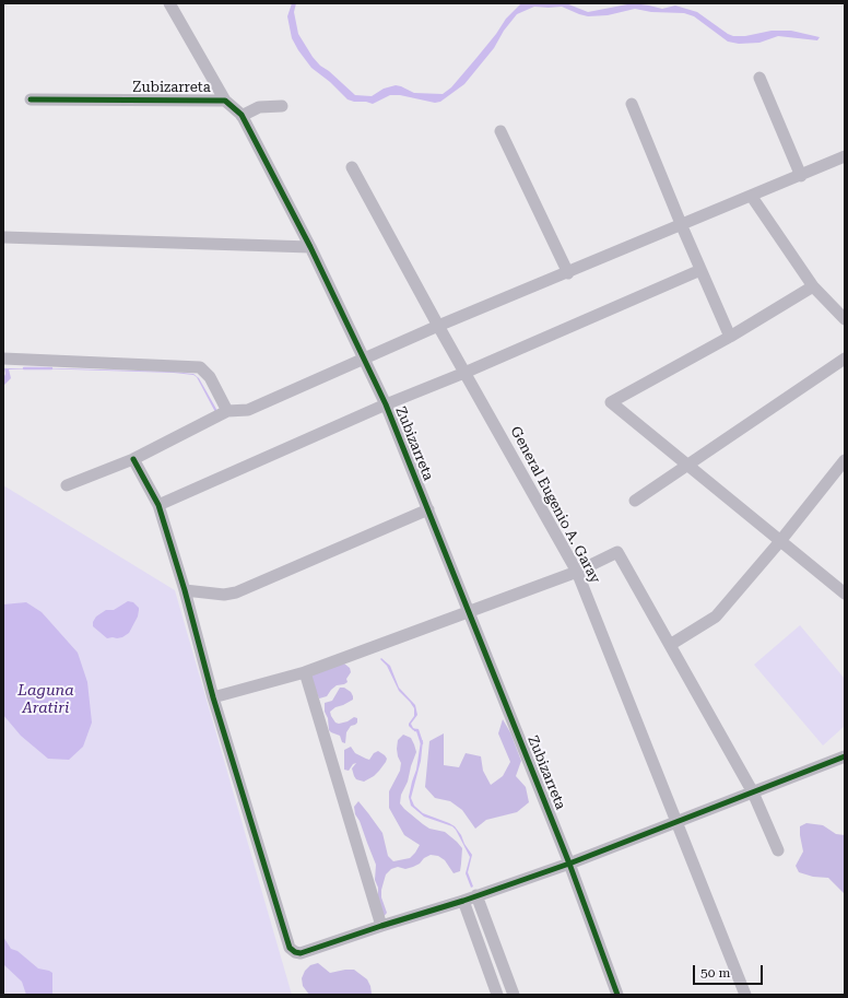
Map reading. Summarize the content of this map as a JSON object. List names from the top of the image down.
{
  "streets": {
    "street": ["Zubizarreta", "General Eugenio A. Garay"]
  },
  "water": ["Laguna Aratiri"],
  "scale_bar": "50 m"
}
